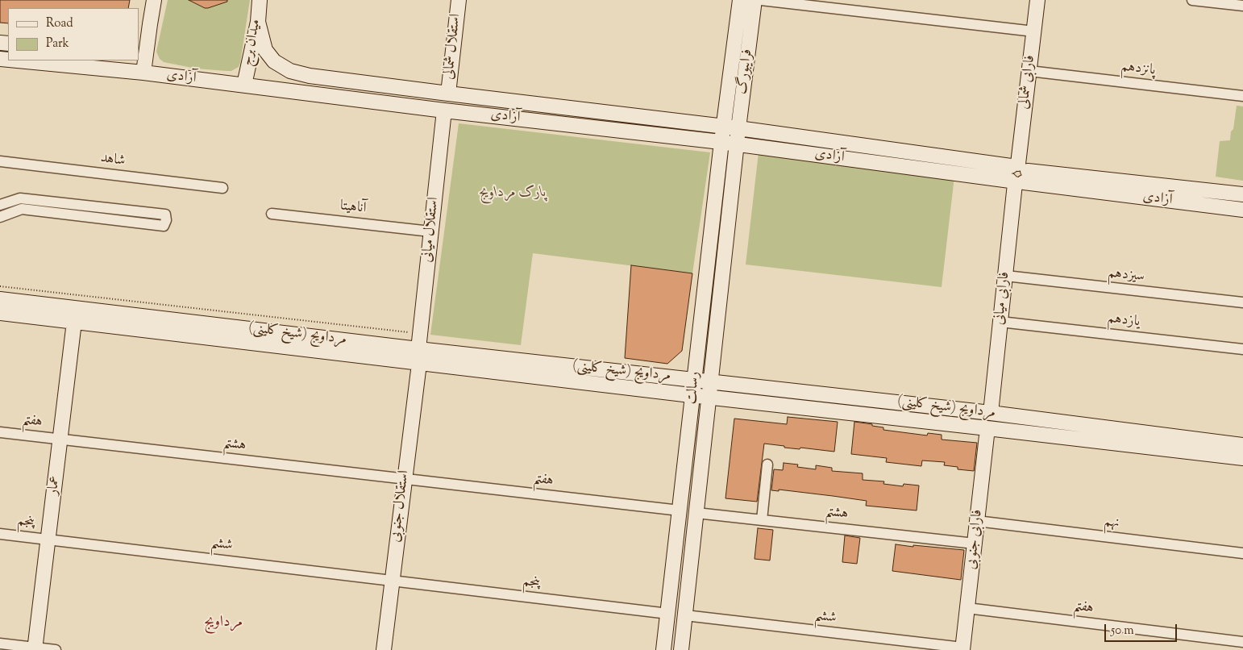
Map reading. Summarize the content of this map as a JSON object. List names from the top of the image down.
{
  "streets": {
    "main road": [
      "میدان برج",
      "استقلال شمالی",
      "فرایبورگ",
      "آزادی",
      "فارابی شمالی",
      "استقلال میانی",
      "فارابی میانی",
      "مرداویج (شیخ کلینی)",
      "رسالت",
      "عمار",
      "استقلال جنوبی",
      "فارابی جنوبی"
    ],
    "street": [
      "پانزدهم",
      "شاهد",
      "آناهیتا",
      "سیزدهم",
      "یازدهم",
      "هفتم",
      "هشتم",
      "پنجم",
      "نهم",
      "ششم"
    ]
  },
  "crossings": [
    ["میدان برج", "آزادی"],
    ["استقلال شمالی", "آزادی"],
    ["پانزدهم", "فارابی شمالی"],
    ["فرایبورگ", "آزادی"],
    ["فرایبورگ", "رسالت"],
    ["آزادی", "فارابی شمالی"],
    ["آزادی", "استقلال میانی"],
    ["آزادی", "فارابی میانی"],
    ["آزادی", "رسالت"],
    ["فارابی شمالی", "فارابی میانی"],
    ["آناهیتا", "استقلال میانی"],
    ["استقلال میانی", "مرداویج (شیخ کلینی)"],
    ["سیزدهم", "فارابی میانی"],
    ["فارابی میانی", "یازدهم"],
    ["فارابی میانی", "مرداویج (شیخ کلینی)"],
    ["مرداویج (شیخ کلینی)", "رسالت"],
    ["مرداویج (شیخ کلینی)", "عمار"],
    ["مرداویج (شیخ کلینی)", "استقلال جنوبی"],
    ["مرداویج (شیخ کلینی)", "فارابی جنوبی"],
    ["رسالت", "هفتم"],
    ["رسالت", "هشتم"],
    ["رسالت", "پنجم"],
    ["رسالت", "ششم"],
    ["هفتم", "هشتم"],
    ["هفتم", "عمار"],
    ["هفتم", "استقلال جنوبی"],
    ["هفتم", "فارابی جنوبی"],
    ["هشتم", "عمار"],
    ["هشتم", "استقلال جنوبی"],
    ["هشتم", "فارابی جنوبی"],
    ["عمار", "پنجم"],
    ["عمار", "ششم"],
    ["استقلال جنوبی", "پنجم"],
    ["استقلال جنوبی", "ششم"],
    ["پنجم", "ششم"],
    ["نهم", "فارابی جنوبی"],
    ["فارابی جنوبی", "ششم"]
  ],
  "districts": ["مرداویج"],
  "parks": ["پارک مرداویج"],
  "legend": ["Road", "Park"],
  "scale_bar": "50 m"
}
